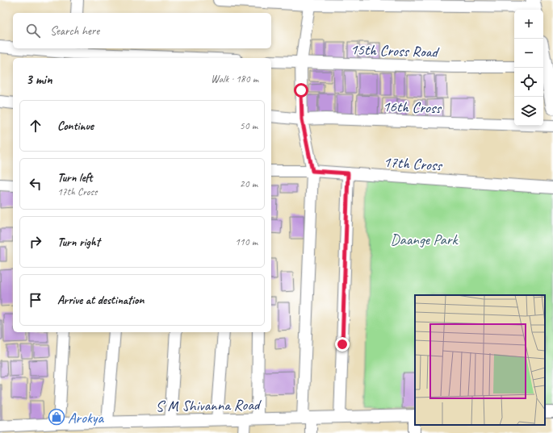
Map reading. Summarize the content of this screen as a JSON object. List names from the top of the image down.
{
  "streets": {
    "street": [
      "15th Cross Road",
      "16th Cross",
      "17th Cross",
      "S M Shivanna Road"
    ]
  },
  "parks": ["Daange Park"],
  "places": {
    "shop": ["Arokya"]
  },
  "page": {
    "map_buttons": ["+", "−"],
    "search": "Search here",
    "heading": ["3 min", "Walk · 180 m"],
    "list": [
      ["Continue", "50 m"],
      ["Turn left", "17th Cross", "20 m"],
      ["Turn right", "110 m"],
      "Arrive at destination"
    ]
  }
}
